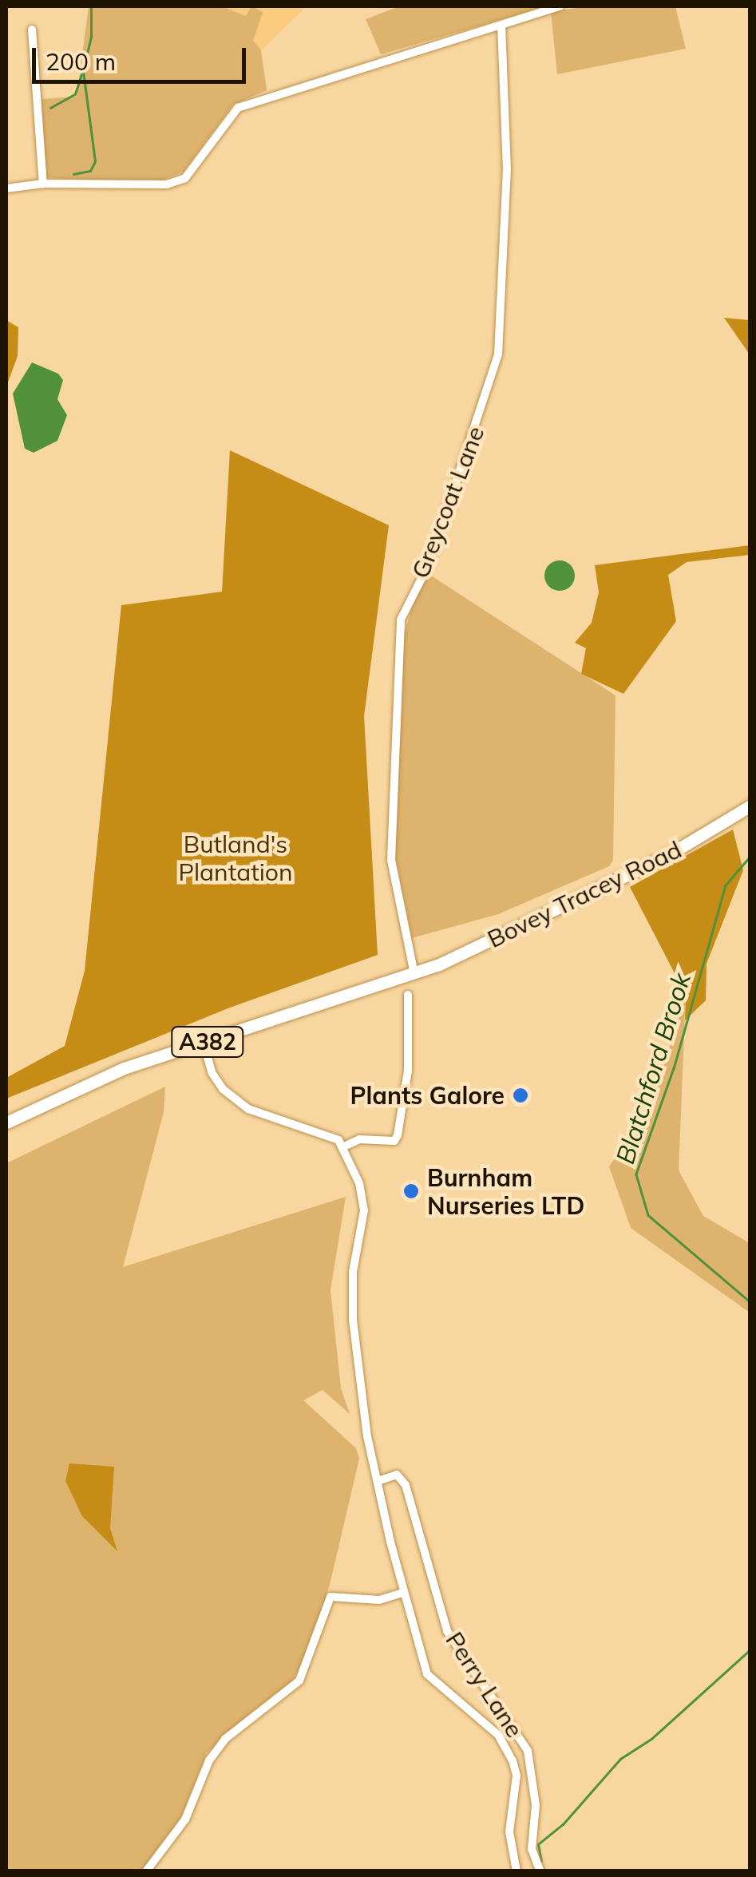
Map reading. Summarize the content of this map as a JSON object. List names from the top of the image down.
{
  "streets": {
    "main road": ["Bovey Tracey Road", "A382"],
    "street": ["Greycoat Lane", "Perry Lane"]
  },
  "crossings": [
    ["Greycoat Lane", "Bovey Tracey Road"],
    ["Greycoat Lane", "A382"],
    ["Bovey Tracey Road", "A382"]
  ],
  "water": ["Blatchford Brook"],
  "parks": ["Butland's Plantation"],
  "places": ["Plants Galore", "Burnham Nurseries LTD"],
  "scale_bar": "200 m"
}
